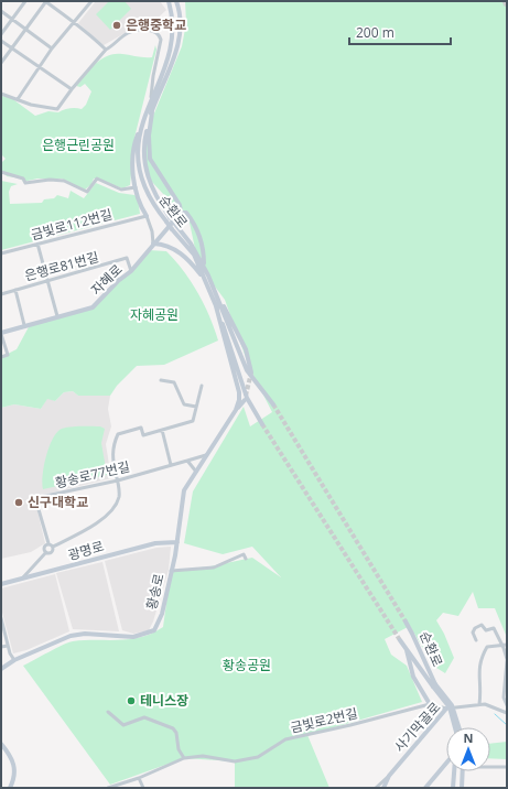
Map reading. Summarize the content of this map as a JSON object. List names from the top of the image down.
{
  "streets": {
    "main road": [
      "순환로",
      "자혜로",
      "광명로",
      "황송로",
      "사기막골로"
    ],
    "street": [
      "금빛로112번길",
      "은행로81번길",
      "황송로77번길",
      "금빛로2번길"
    ]
  },
  "crossings": [
    ["은행로81번길", "자혜로"],
    ["황송로77번길", "황송로"],
    ["광명로", "황송로"],
    ["금빛로2번길", "사기막골로"]
  ],
  "parks": ["은행근린공원", "자혜공원", "황송공원"],
  "places": ["은행중학교", "신구대학교", "테니스장"],
  "scale_bar": "200 m",
  "north": "top"
}
